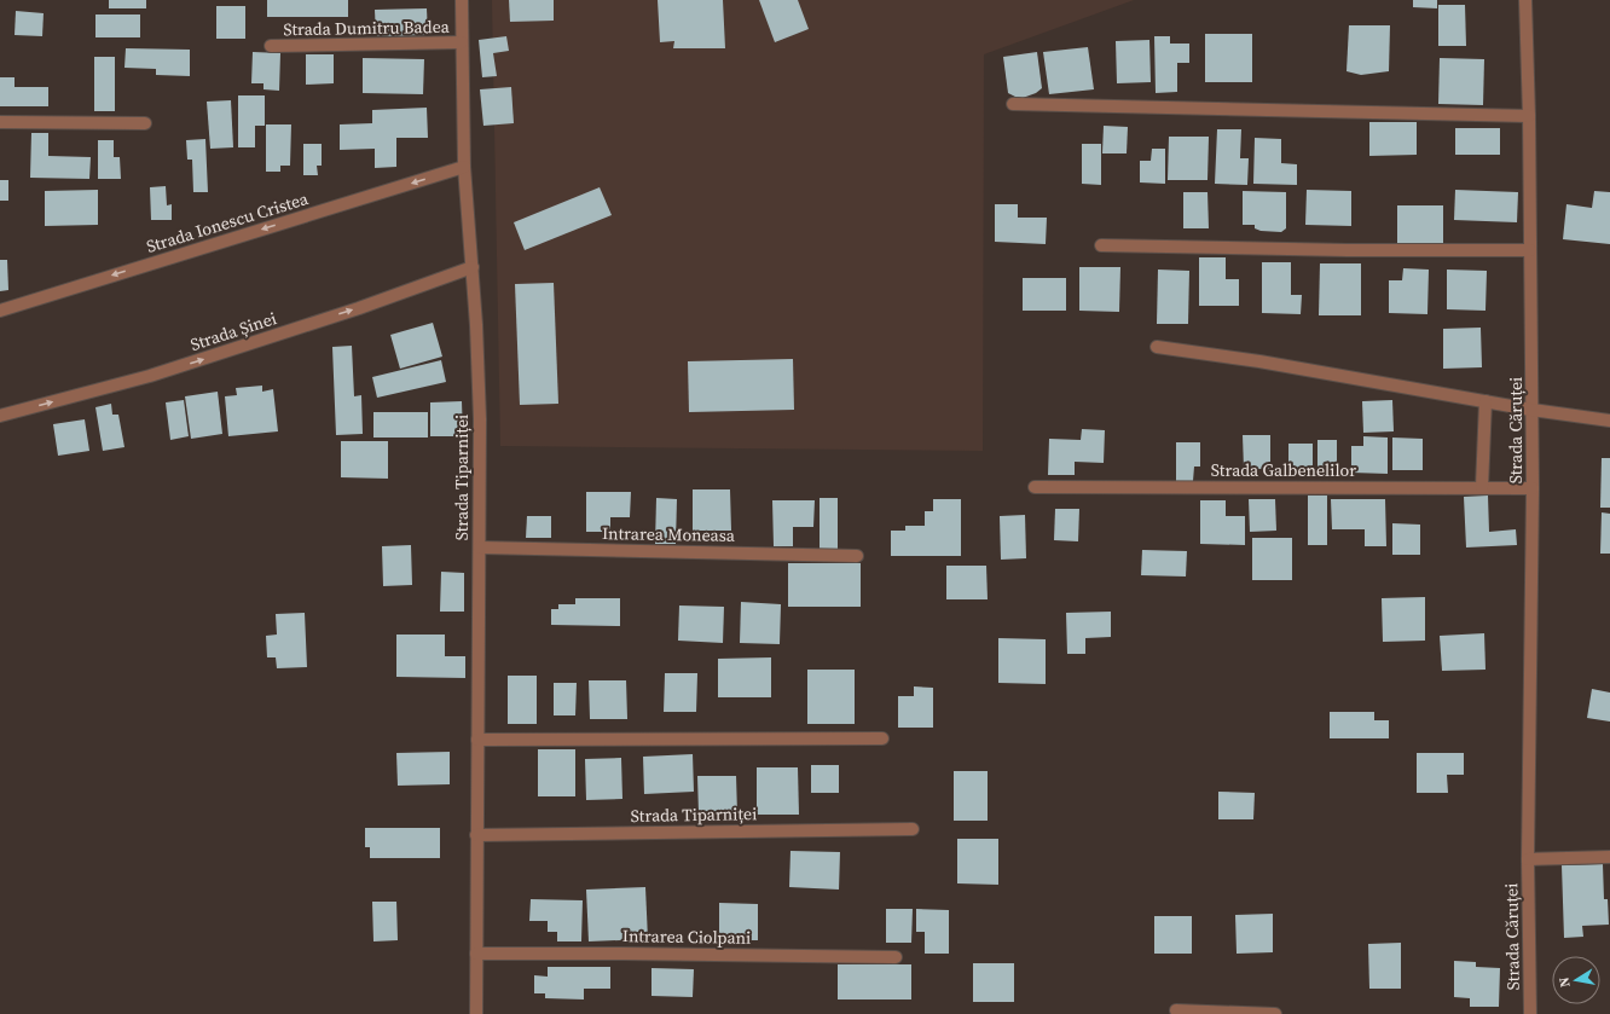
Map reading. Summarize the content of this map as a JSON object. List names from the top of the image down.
{
  "streets": {
    "street": [
      "Strada Dumitru Badea",
      "Strada Ionescu Cristea",
      "Strada Șinei",
      "Strada Căruței",
      "Strada Galbenelilor",
      "Strada Tiparniței",
      "Intrarea Moneasa",
      "Intrarea Ciolpani"
    ]
  },
  "crossings": [
    ["Strada Dumitru Badea", "Strada Ionescu Cristea"],
    ["Strada Dumitru Badea", "Strada Tiparniței"],
    ["Strada Șinei", "Strada Tiparniței"],
    ["Strada Căruței", "Strada Galbenelilor"],
    ["Strada Tiparniței", "Intrarea Moneasa"],
    ["Strada Tiparniței", "Intrarea Ciolpani"]
  ],
  "one_way": ["Strada Ionescu Cristea", "Strada Șinei"],
  "north": "left"
}
